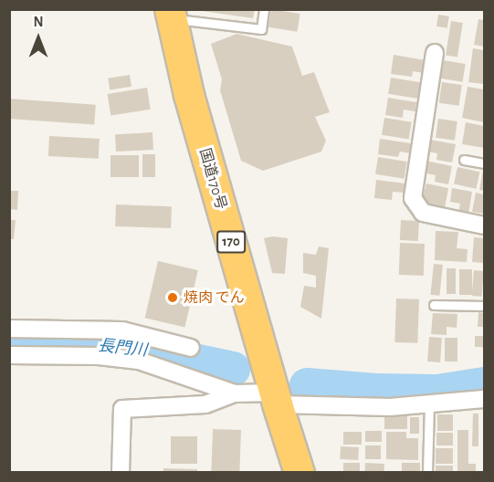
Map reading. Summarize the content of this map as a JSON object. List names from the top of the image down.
{
  "streets": {
    "highway": ["国道170号", "170"]
  },
  "water": ["長門川"],
  "places": ["焼肉 でん"],
  "north": "top"
}
